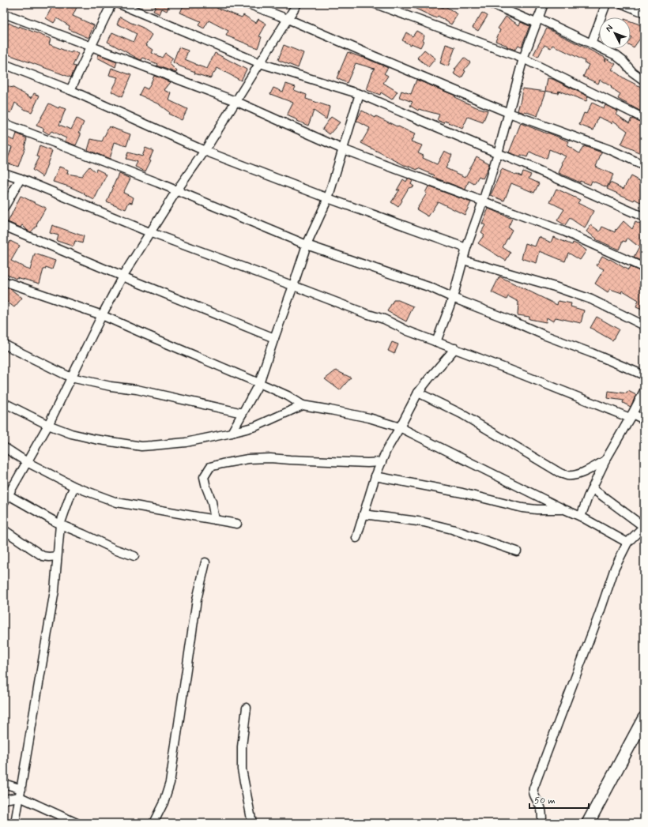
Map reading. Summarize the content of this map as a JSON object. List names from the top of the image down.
{
  "scale_bar": "50 m",
  "north": "top left"
}
